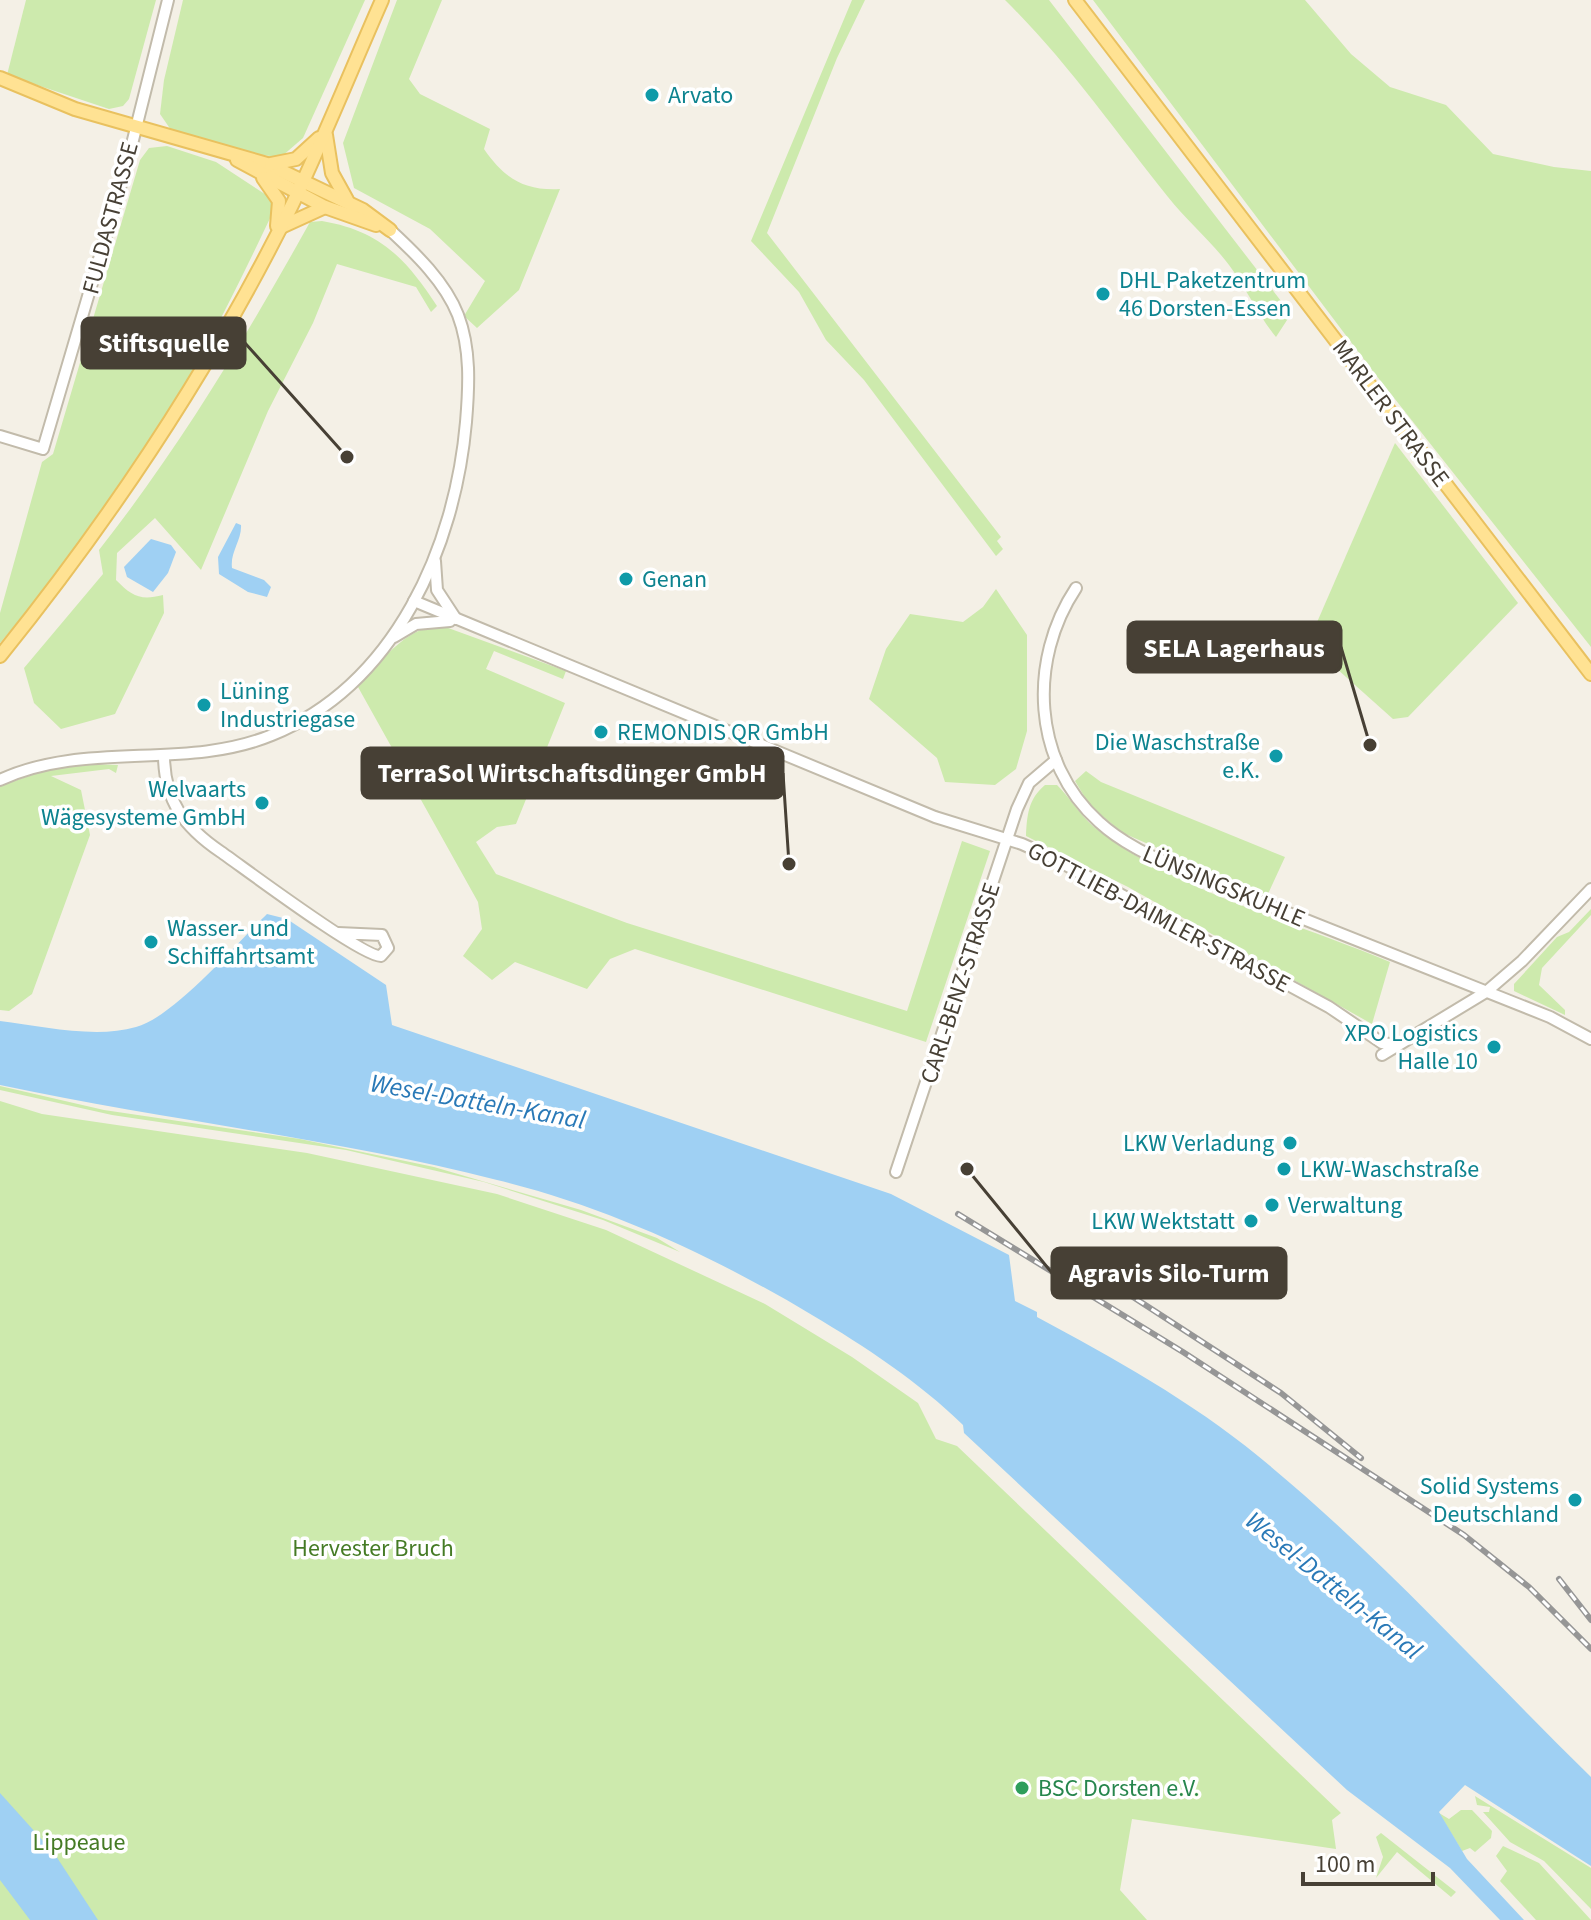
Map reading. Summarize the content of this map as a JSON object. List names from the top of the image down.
{
  "streets": {
    "main road": ["MARLER STRASSE"],
    "street": [
      "FULDASTRASSE",
      "LÜNSINGSKUHLE",
      "GOTTLIEB-DAIMLER-STRASSE",
      "CARL-BENZ-STRASSE"
    ]
  },
  "crossings": [
    ["LÜNSINGSKUHLE", "CARL-BENZ-STRASSE"],
    ["GOTTLIEB-DAIMLER-STRASSE", "CARL-BENZ-STRASSE"]
  ],
  "water": ["Wesel-Datteln-Kanal"],
  "parks": ["Hervester Bruch", "Lippeaue"],
  "places": [
    "Arvato",
    "DHL Paketzentrum 46 Dorsten-Essen",
    "Stiftsquelle",
    "Genan",
    "Lüning Industriegase",
    "REMONDIS QR GmbH",
    "SELA Lagerhaus",
    "Die Waschstraße e.K.",
    "Welvaarts Wägesysteme GmbH",
    "TerraSol Wirtschaftsdünger GmbH",
    "Wasser- und Schiffahrtsamt",
    "XPO Logistics Halle 10",
    "LKW Verladung",
    "Agravis Silo-Turm",
    "LKW-Waschstraße",
    "Verwaltung",
    "LKW Wektstatt",
    "Solid Systems Deutschland",
    "BSC Dorsten e.V."
  ],
  "scale_bar": "100 m"
}
